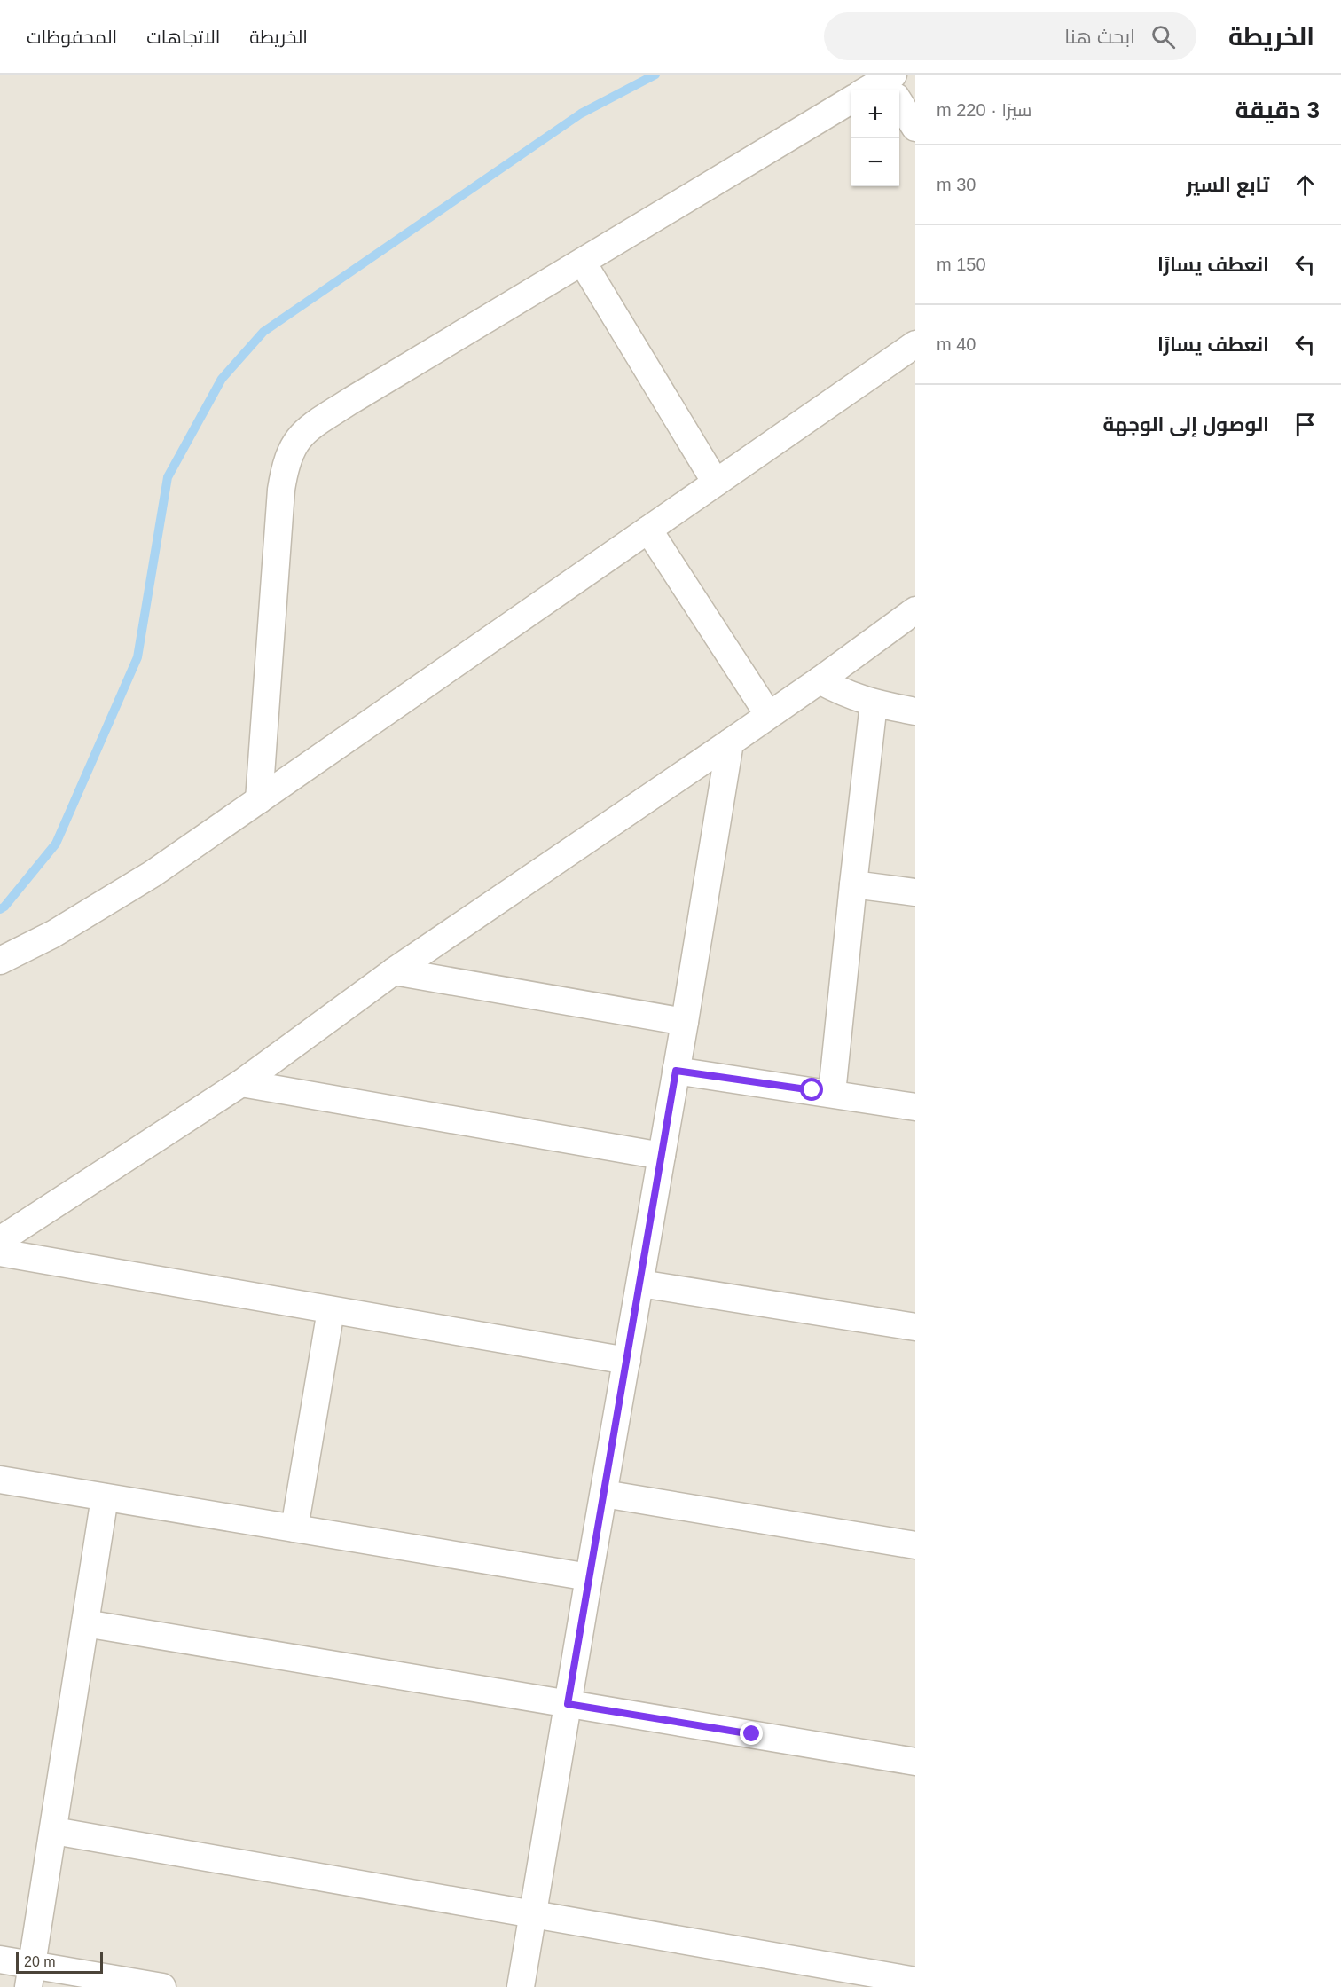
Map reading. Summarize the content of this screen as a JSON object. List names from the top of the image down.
{
  "scale_bar": "20 m",
  "page": {
    "header": "الخريطة",
    "search": "ابحث هنا",
    "nav": ["الخريطة", "الاتجاهات", "المحفوظات"],
    "heading": ["3 دقيقة", "سيرًا · 220 m"],
    "map_buttons": ["+", "−"],
    "list": [
      ["تابع السير", "30 m"],
      ["انعطف يسارًا", "150 m"],
      ["انعطف يسارًا", "40 m"],
      "الوصول إلى الوجهة"
    ],
    "scale": "20 m"
  }
}
